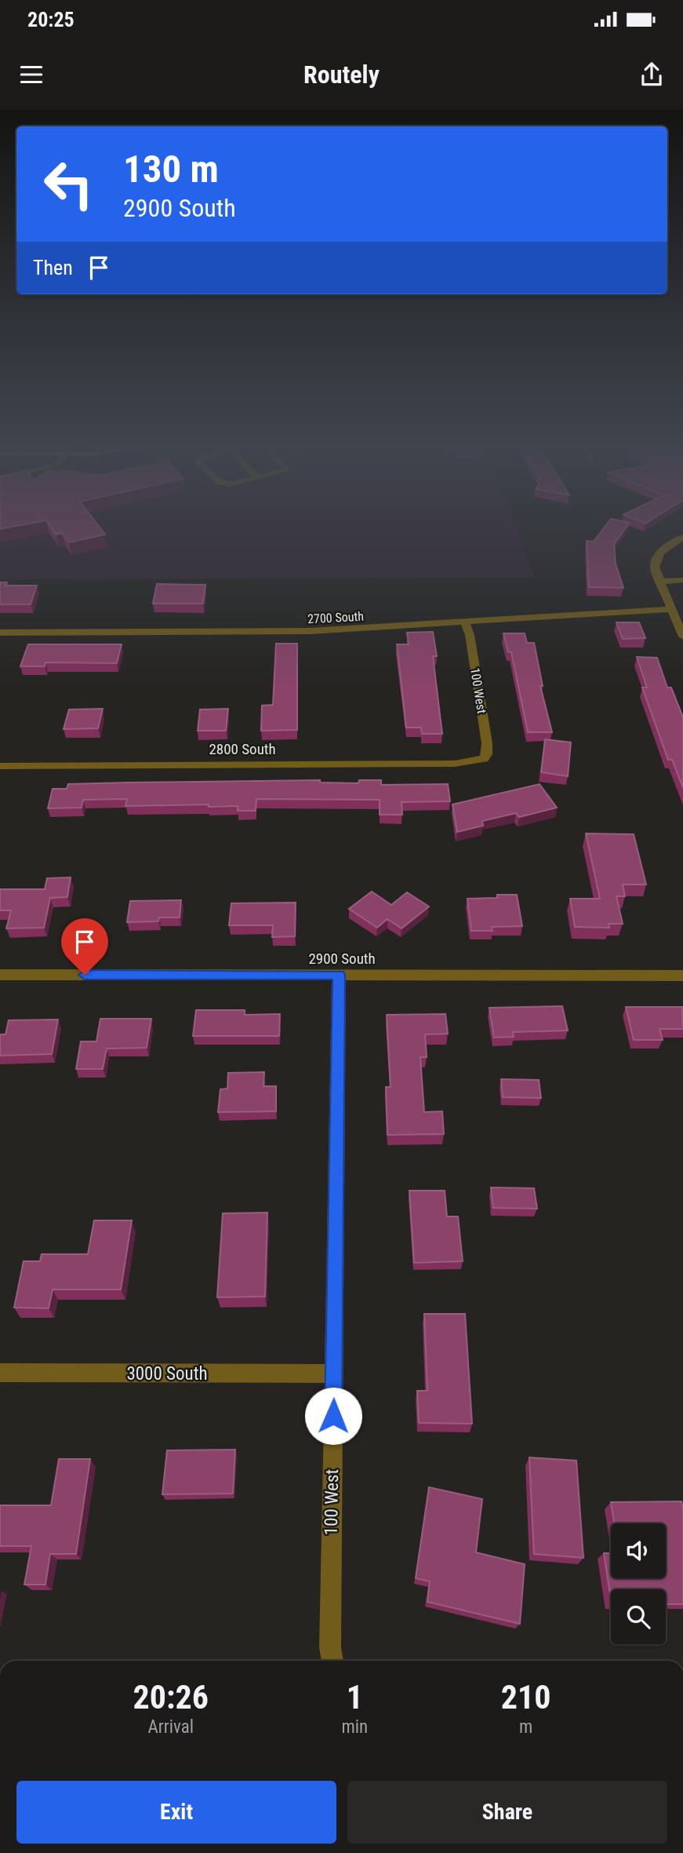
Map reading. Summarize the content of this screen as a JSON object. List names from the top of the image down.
{
  "streets": {
    "street": [
      "2700 South",
      "100 West",
      "2800 South",
      "2900 South",
      "3000 South"
    ]
  },
  "crossings": [
    ["2700 South", "100 West"],
    ["100 West", "2800 South"],
    ["100 West", "2900 South"],
    ["100 West", "3000 South"]
  ],
  "page": {
    "status": "20:25",
    "header": "Routely",
    "turn": ["130 m", "2900 South"],
    "then": "Then",
    "eta": [
      "20:26",
      "Arrival",
      "1",
      "min",
      "210",
      "m"
    ],
    "buttons": ["Exit", "Share"]
  }
}
